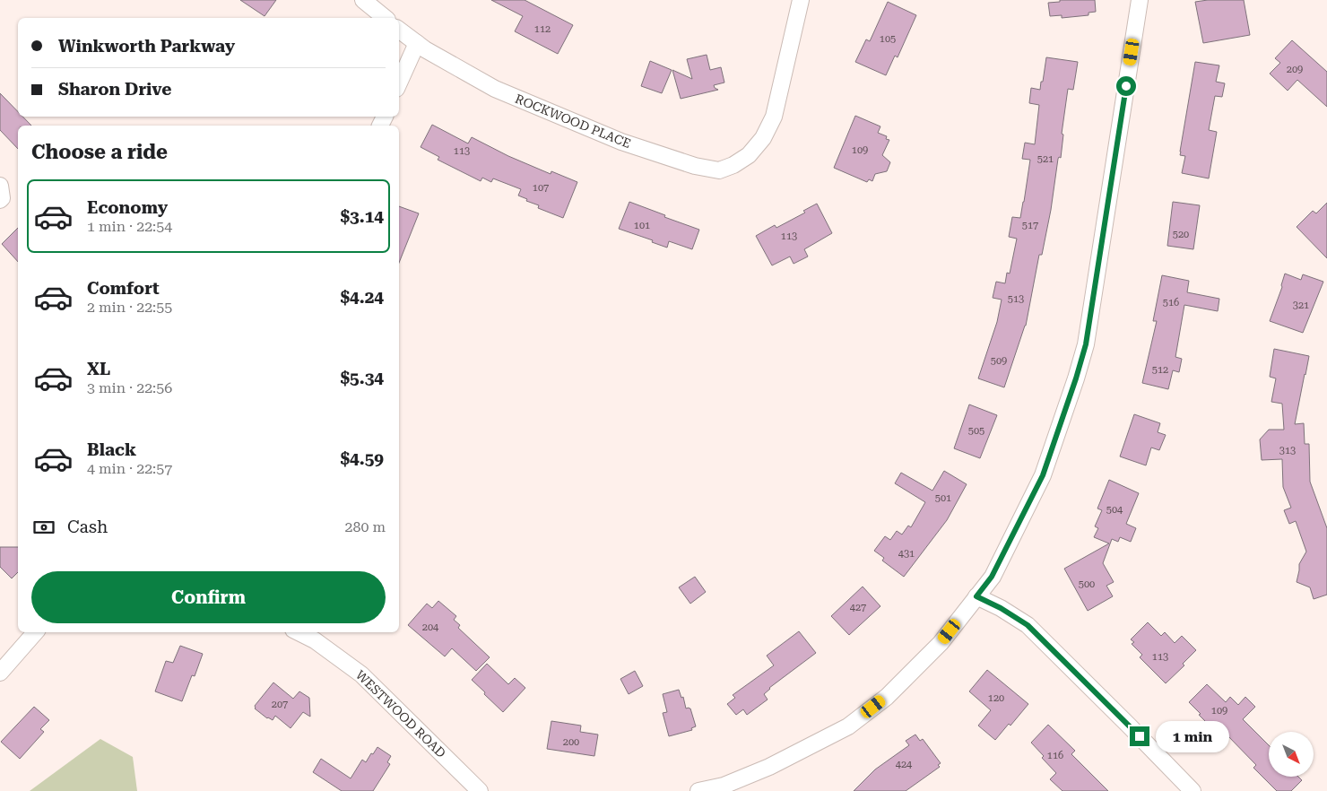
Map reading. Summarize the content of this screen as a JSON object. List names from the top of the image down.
{
  "streets": {
    "street": ["ROCKWOOD PLACE", "WESTWOOD ROAD"]
  },
  "house_numbers": [
    "112",
    "105",
    "209",
    "109",
    "113",
    "521",
    "107",
    "101",
    "517",
    "520",
    "113",
    "513",
    "516",
    "321",
    "509",
    "512",
    "505",
    "313",
    "501",
    "504",
    "431",
    "500",
    "427",
    "204",
    "113",
    "120",
    "207",
    "109",
    "200",
    "116",
    "424"
  ],
  "north": "bottom right",
  "page": {
    "banner": ["Winkworth Parkway", "Sharon Drive"],
    "heading": "Choose a ride",
    "list": [
      {
        "name": "Economy",
        "note": "1 min · 22:54",
        "value": "$3.14"
      },
      {
        "name": "Comfort",
        "note": "2 min · 22:55",
        "value": "$4.24"
      },
      {
        "name": "XL",
        "note": "3 min · 22:56",
        "value": "$5.34"
      },
      {
        "name": "Black",
        "note": "4 min · 22:57",
        "value": "$4.59"
      }
    ],
    "pay": ["Cash", "280 m"],
    "buttons": "Confirm",
    "bubble": "1 min"
  }
}
